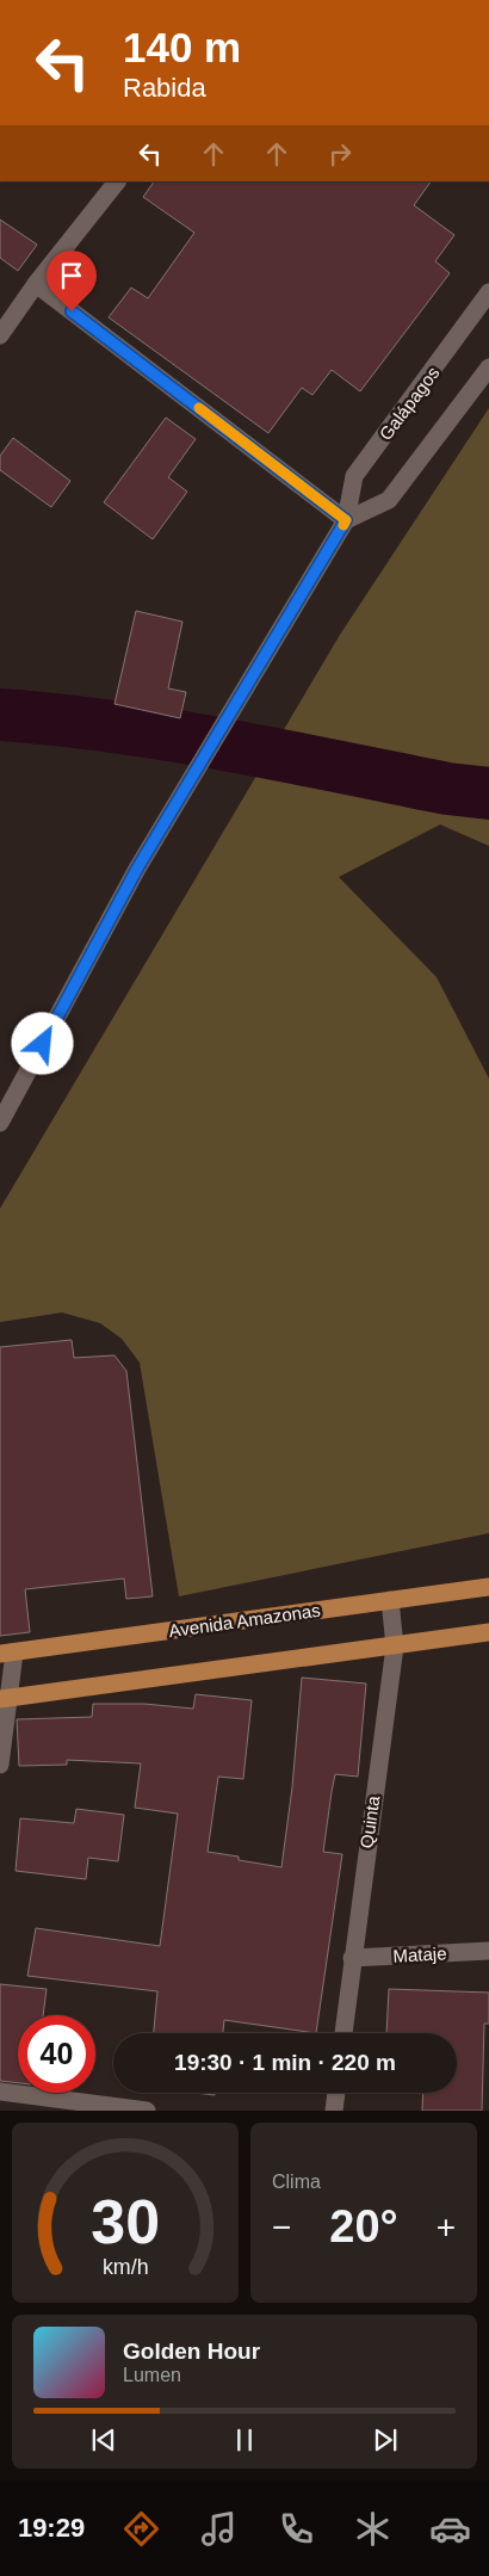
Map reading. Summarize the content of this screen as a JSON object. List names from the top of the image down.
{
  "streets": {
    "main road": ["Avenida Amazonas"],
    "street": ["Galápagos", "Quinta", "Mataje"]
  },
  "crossings": [
    ["Avenida Amazonas", "Quinta"],
    ["Quinta", "Mataje"]
  ],
  "page": {
    "turn": ["140 m", "Rabida"],
    "limit": "40",
    "trip": "19:30 · 1 min · 220 m",
    "tile": "Clima",
    "heat": ["−", "20°", "+"],
    "song": ["Golden Hour", "Lumen"],
    "tabs": "19:29",
    "gauge": ["30", "km/h"]
  }
}
